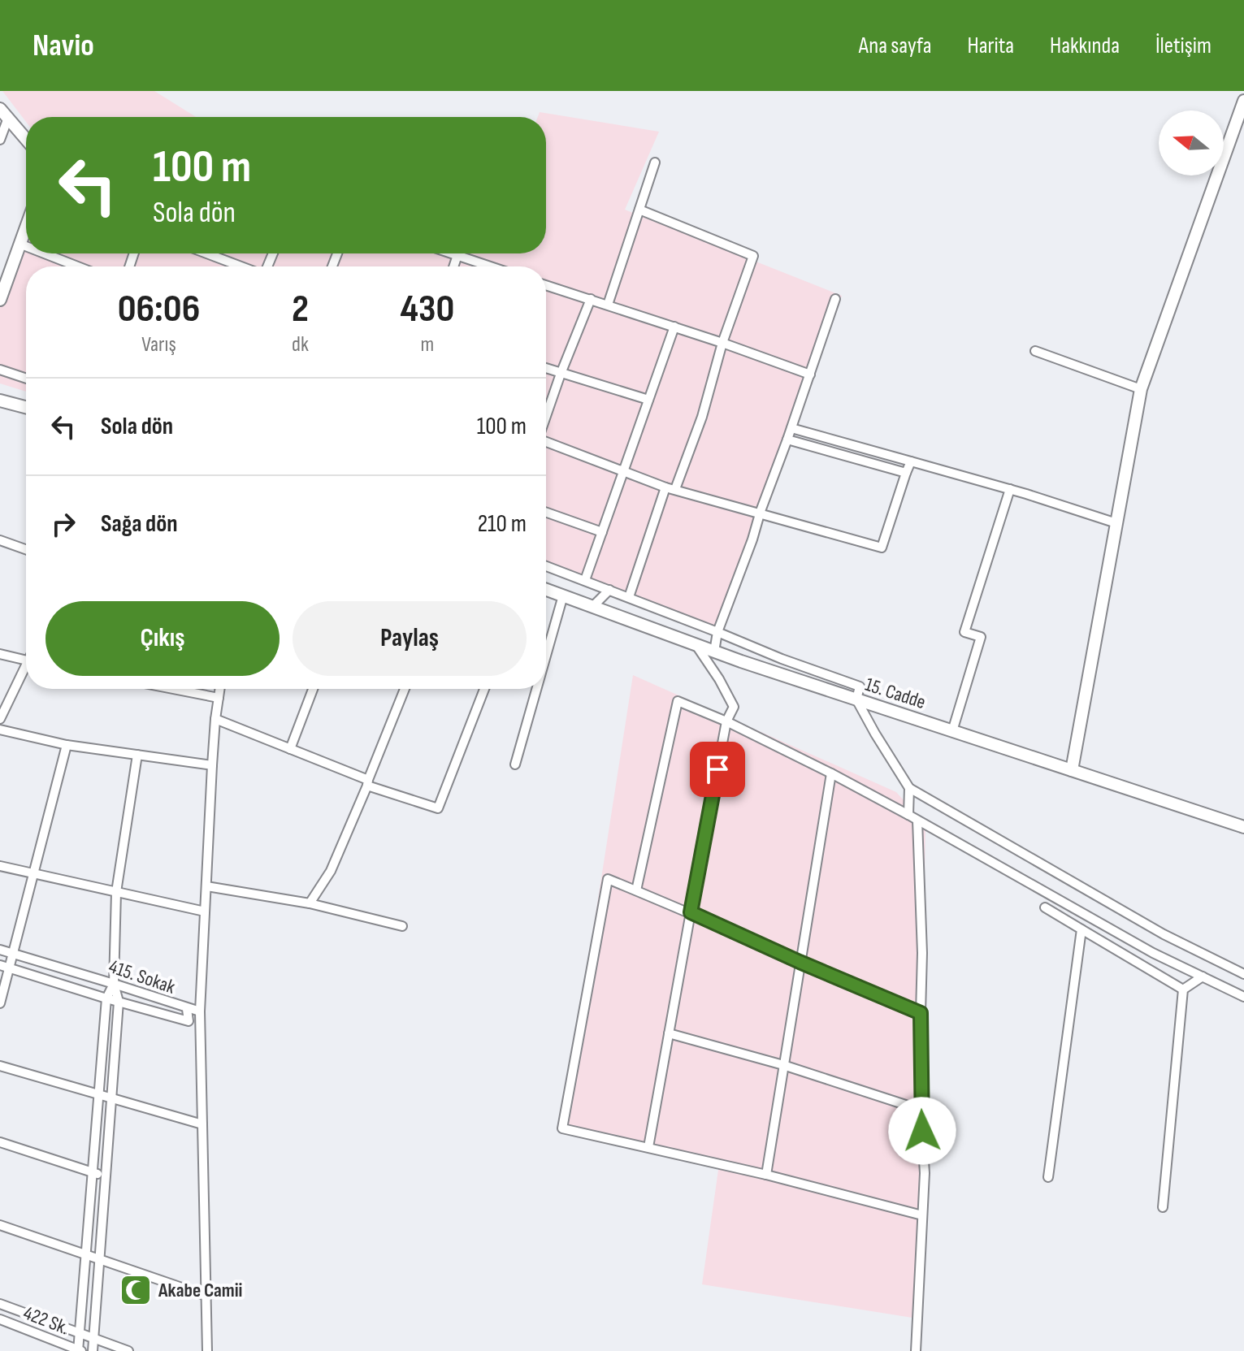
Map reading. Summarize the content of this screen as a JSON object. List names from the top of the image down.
{
  "streets": {
    "street": ["15. Cadde", "415. Sokak", "422 Sk."]
  },
  "places": {
    "mosque": ["Akabe Camii"]
  },
  "north": "left",
  "page": {
    "header": "Navio",
    "nav": [
      "Ana sayfa",
      "Harita",
      "Hakkında",
      "İletişim"
    ],
    "turn": ["100 m", "Sola dön"],
    "eta": [
      "06:06",
      "Varış",
      "2",
      "dk",
      "430",
      "m"
    ],
    "list": [
      {
        "name": "Sola dön",
        "value": "100 m"
      },
      {
        "name": "Sağa dön",
        "value": "210 m"
      }
    ],
    "buttons": ["Çıkış", "Paylaş"]
  }
}
